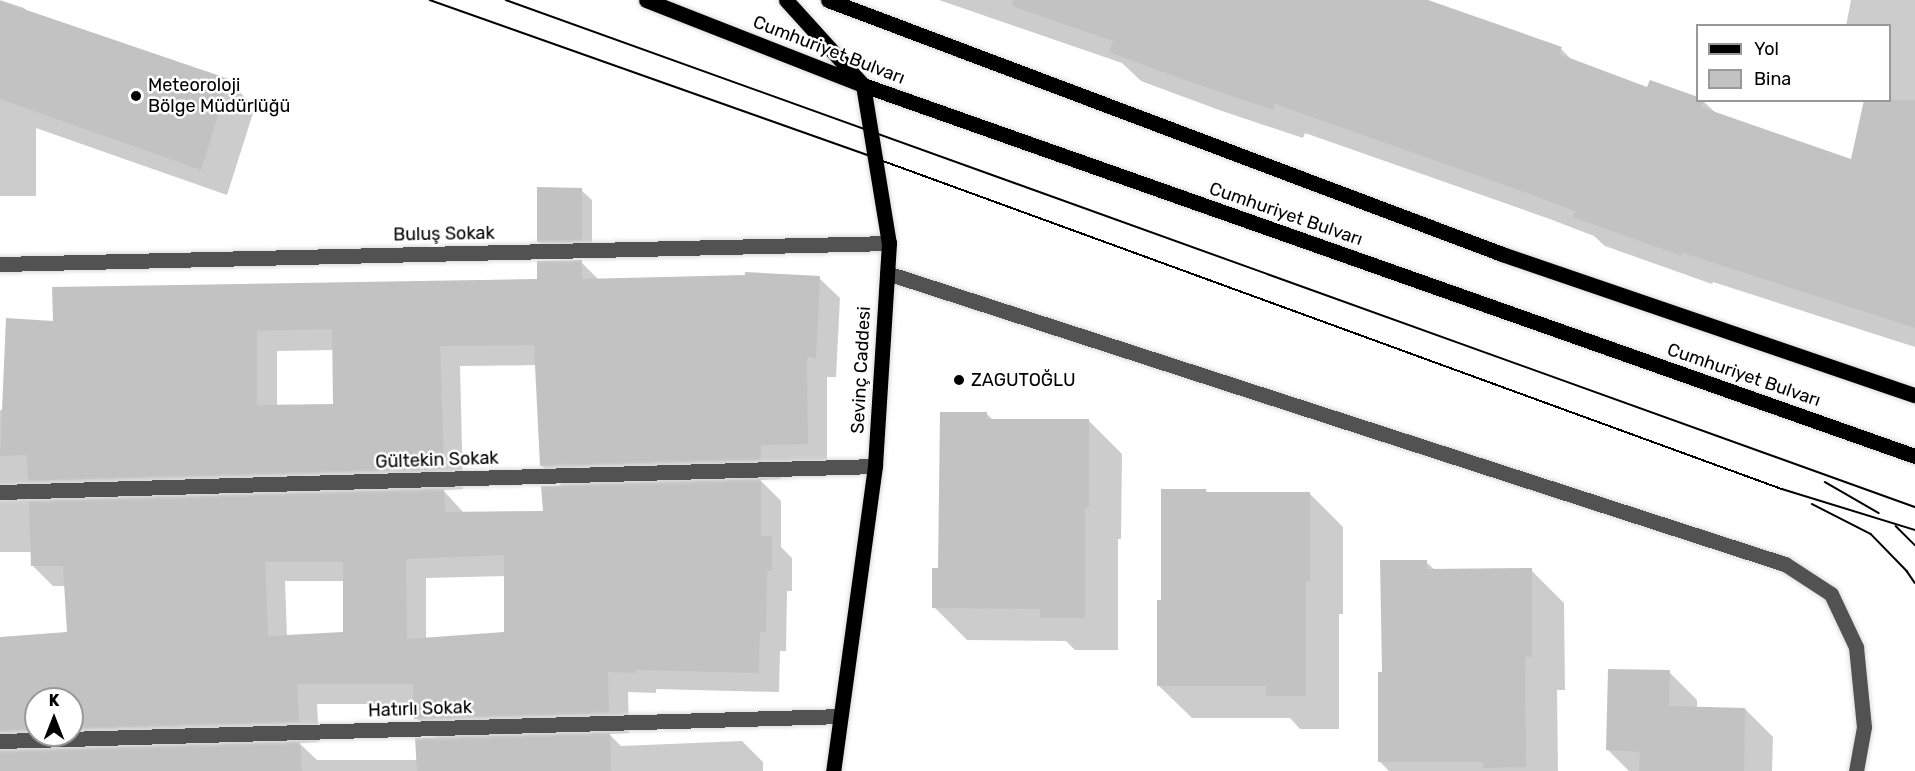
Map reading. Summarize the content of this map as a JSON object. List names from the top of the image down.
{
  "streets": {
    "main road": ["Cumhuriyet Bulvarı", "Sevinç Caddesi"],
    "street": ["Buluş Sokak", "Gültekin Sokak", "Hatırlı Sokak"]
  },
  "crossings": [
    ["Cumhuriyet Bulvarı", "Sevinç Caddesi"],
    ["Buluş Sokak", "Sevinç Caddesi"],
    ["Sevinç Caddesi", "Gültekin Sokak"],
    ["Sevinç Caddesi", "Hatırlı Sokak"]
  ],
  "places": ["Meteoroloji Bölge Müdürlüğü", "ZAGUTOĞLU"],
  "legend": ["Yol", "Bina"],
  "north": "top"
}
